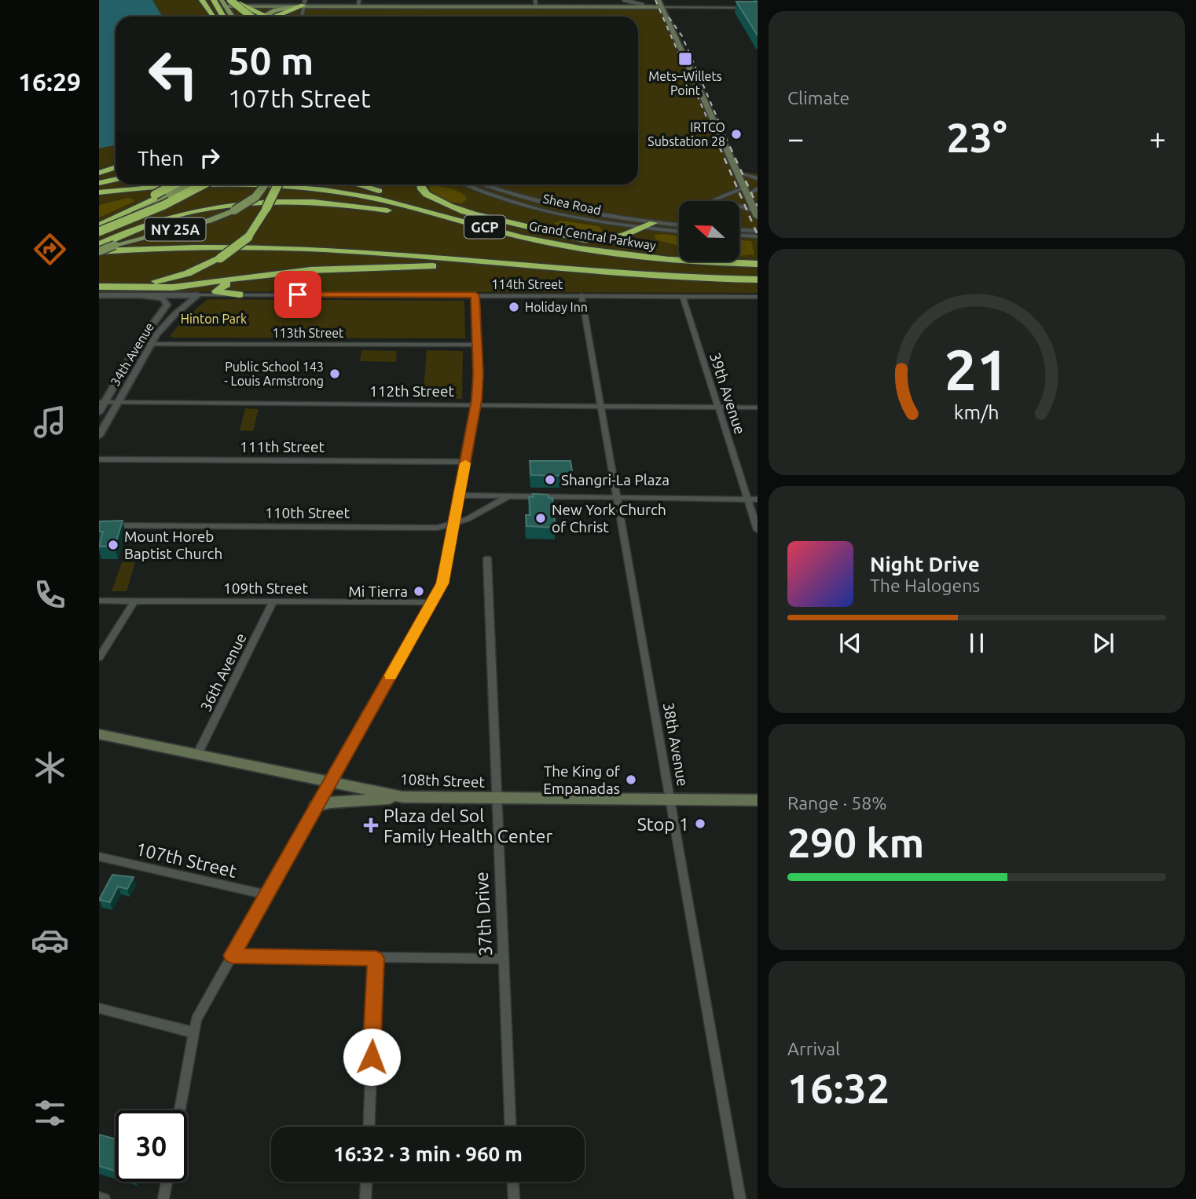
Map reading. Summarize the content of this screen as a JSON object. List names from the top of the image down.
{
  "streets": {
    "highway": ["GCP", "Grand Central Parkway"],
    "main road": ["NY 25A", "108th Street"],
    "street": [
      "Shea Road",
      "114th Street",
      "113th Street",
      "34th Avenue",
      "112th Street",
      "39th Avenue",
      "111th Street",
      "110th Street",
      "109th Street",
      "36th Avenue",
      "38th Avenue",
      "107th Street",
      "37th Drive"
    ]
  },
  "crossings": [
    ["GCP", "NY 25A"],
    ["114th Street", "34th Avenue"],
    ["114th Street", "39th Avenue"],
    ["114th Street", "38th Avenue"],
    ["113th Street", "34th Avenue"],
    ["34th Avenue", "112th Street"],
    ["112th Street", "39th Avenue"],
    ["112th Street", "38th Avenue"],
    ["109th Street", "36th Avenue"],
    ["36th Avenue", "108th Street"],
    ["38th Avenue", "108th Street"],
    ["108th Street", "37th Drive"]
  ],
  "parks": ["Hinton Park"],
  "places": {
    "transit": ["Mets–Willets Point"],
    "other": [
      "IRTCO Substation 28",
      "Holiday Inn",
      "Public School 143 - Louis Armstrong",
      "Shangri-La Plaza",
      "New York Church of Christ",
      "Mount Horeb Baptist Church",
      "Mi Tierra",
      "The King of Empanadas",
      "Stop 1"
    ],
    "health": ["Plaza del Sol Family Health Center"]
  },
  "north": "left",
  "page": {
    "tabs": "16:29",
    "tile": [
      "Climate",
      ["Range · 58%", "290 km"],
      ["Arrival", "16:32"]
    ],
    "turn": ["50 m", "107th Street"],
    "heat": ["−", "23°", "+"],
    "then": "Then",
    "song": ["Night Drive", "The Halogens"],
    "limit": "30",
    "trip": "16:32 · 3 min · 960 m",
    "gauge": ["21", "km/h"]
  }
}
